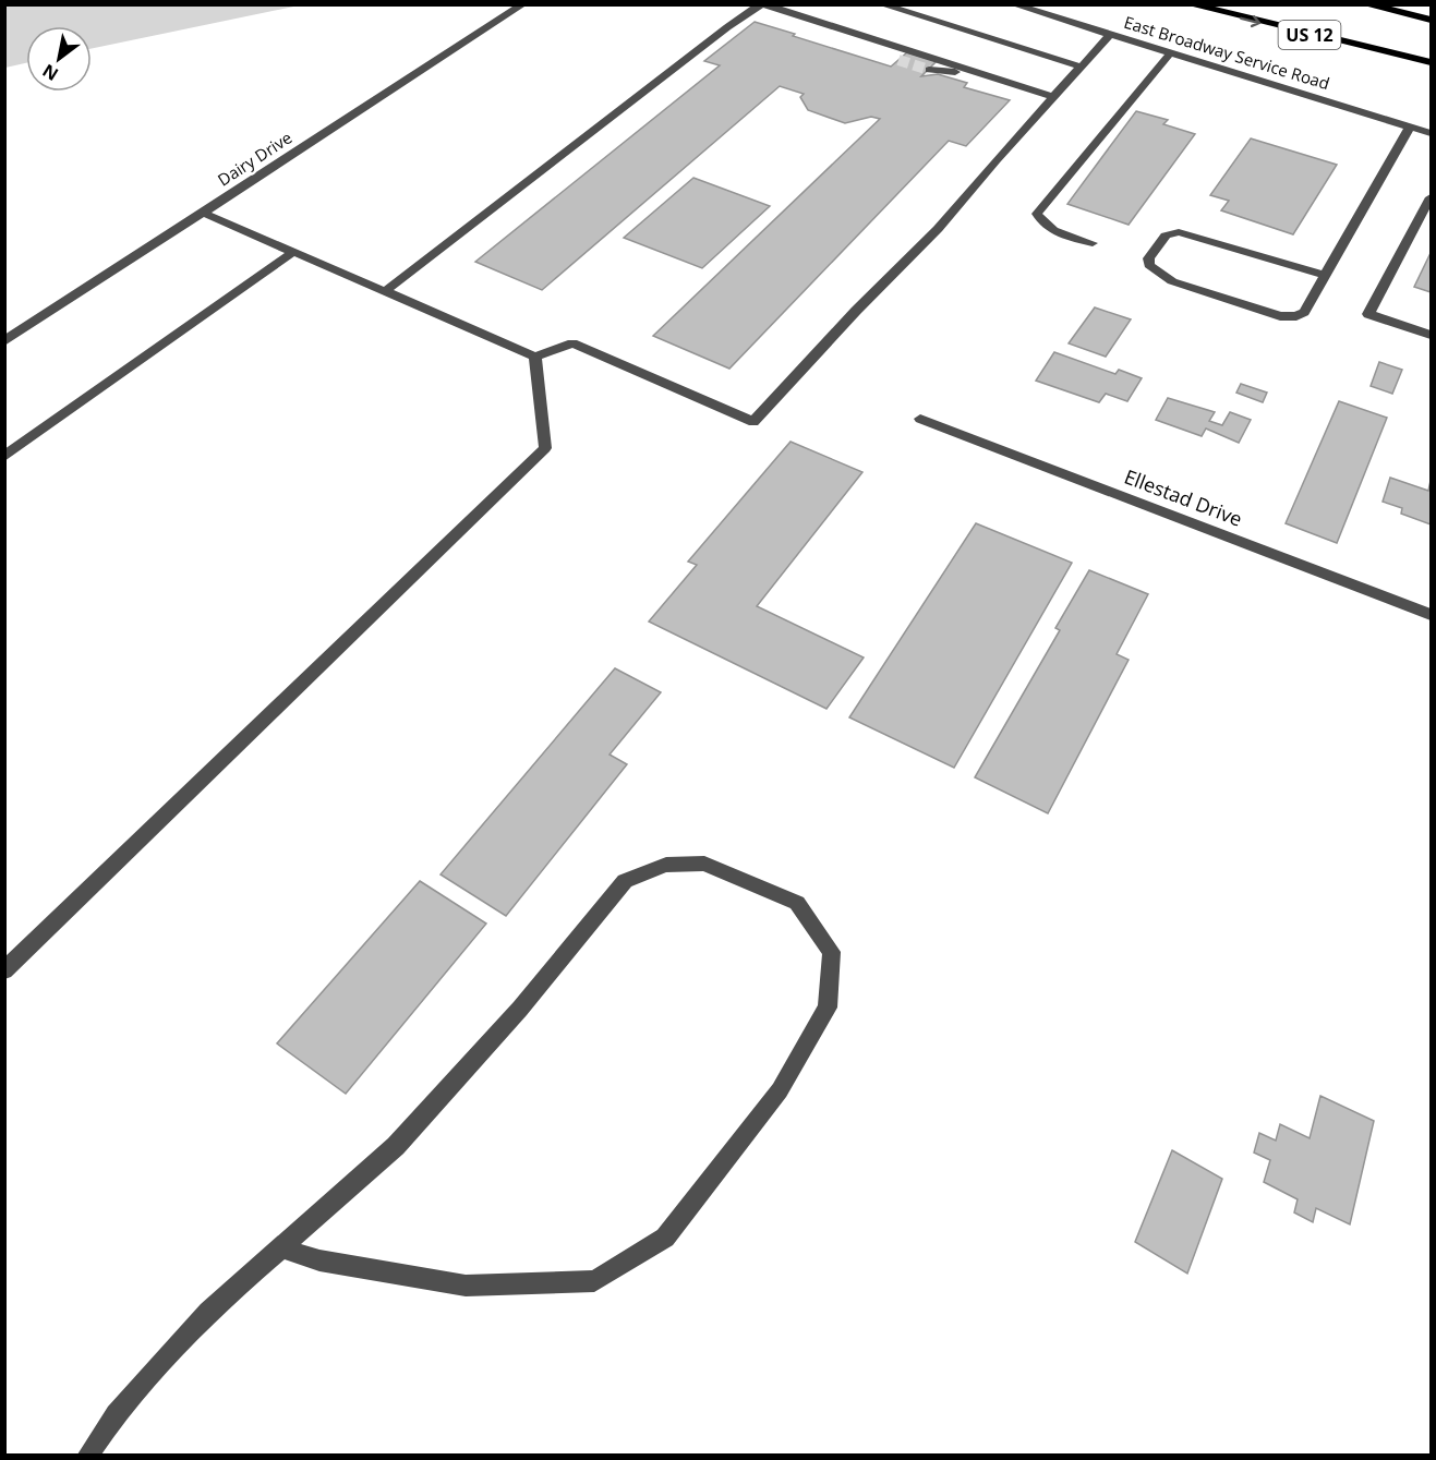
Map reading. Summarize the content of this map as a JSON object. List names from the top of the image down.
{
  "streets": {
    "highway": ["US 12"],
    "street": ["East Broadway Service Road", "Dairy Drive", "Ellestad Drive"]
  },
  "north": "bottom left"
}
